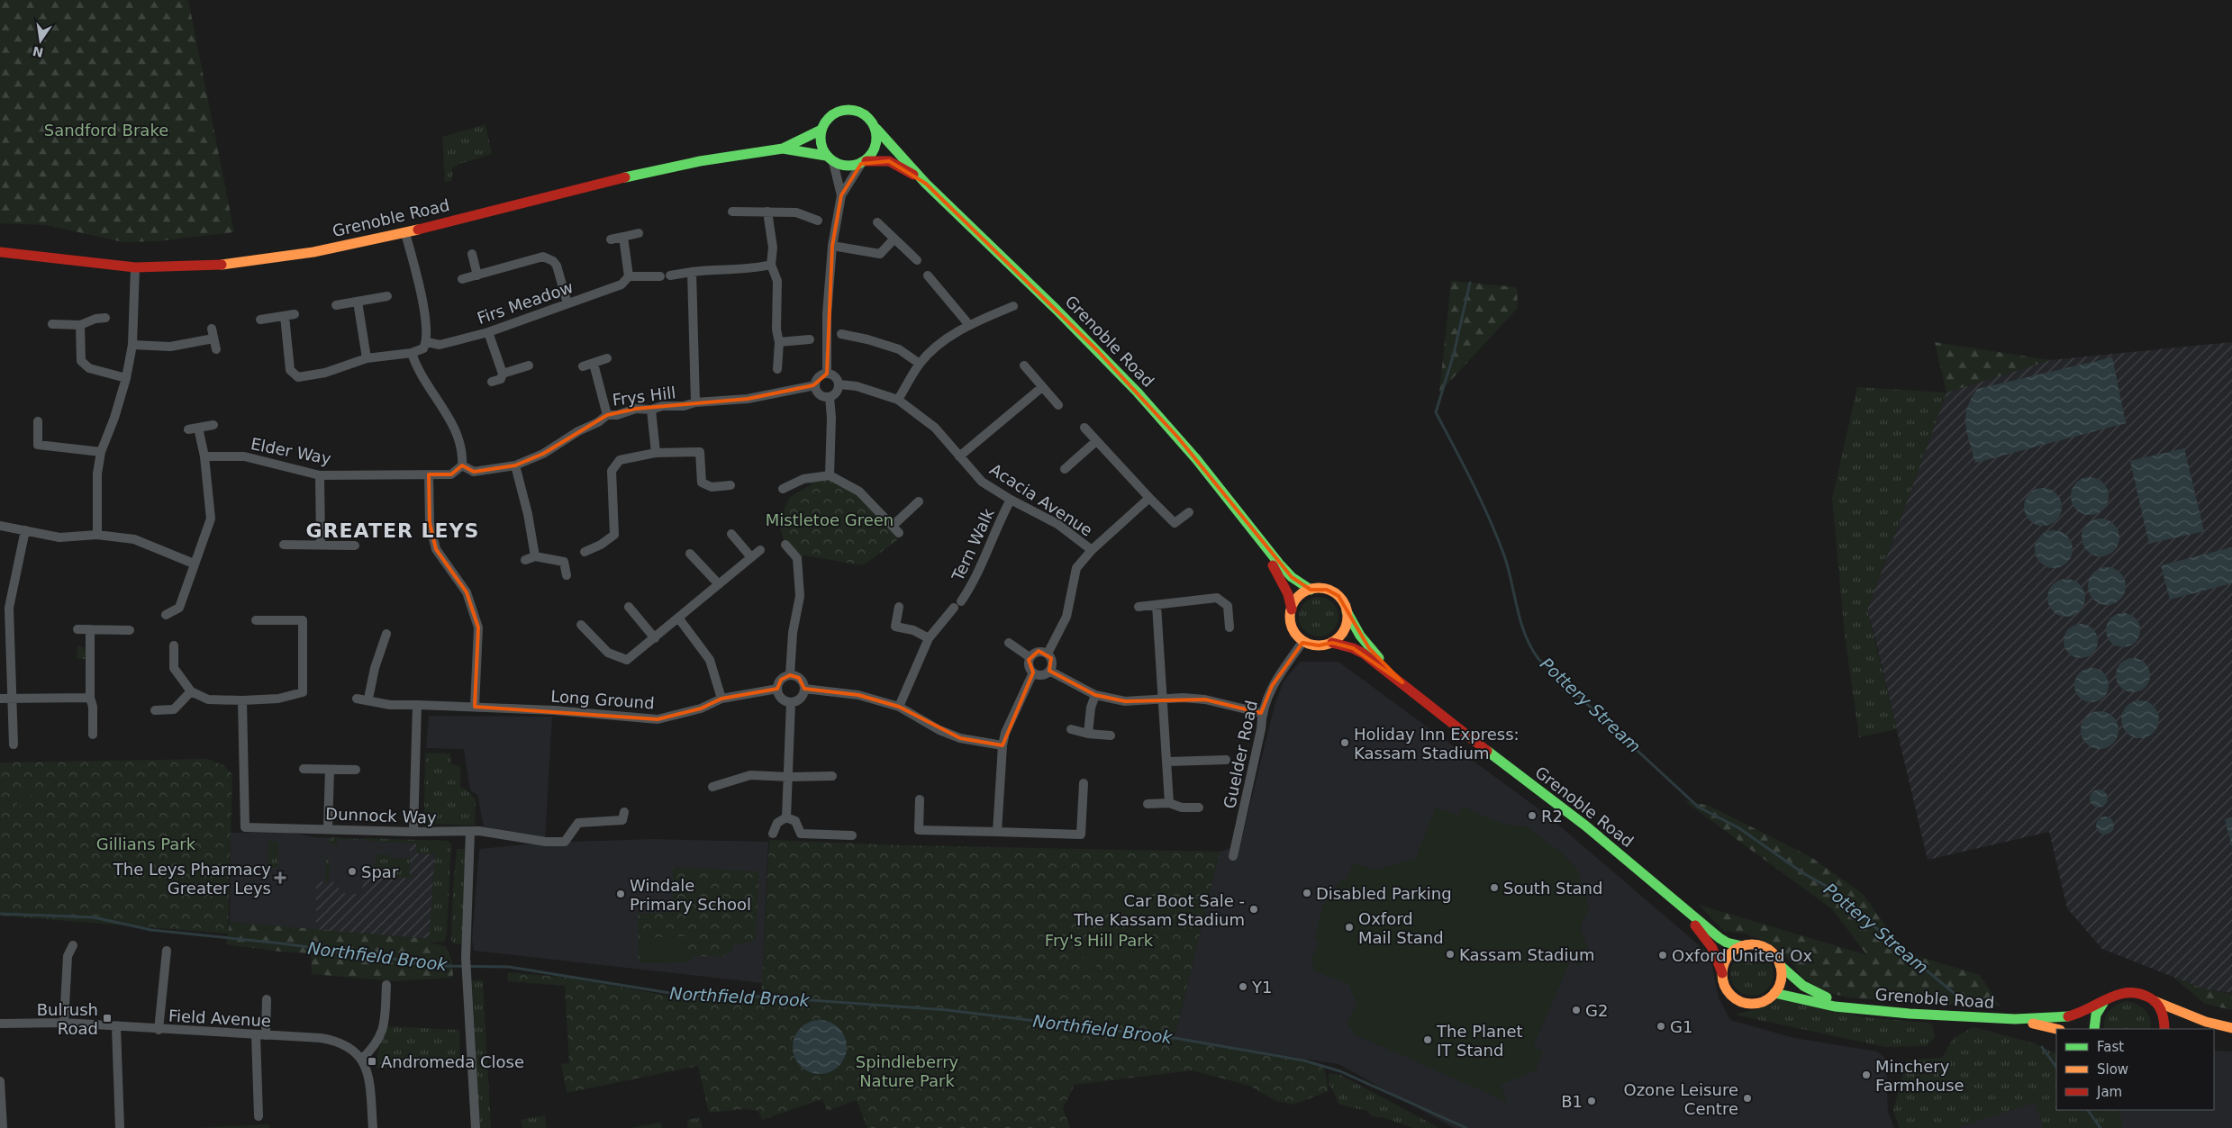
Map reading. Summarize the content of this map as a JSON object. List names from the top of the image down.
{
  "streets": {
    "street": [
      "Grenoble Road",
      "Firs Meadow",
      "Frys Hill",
      "Elder Way",
      "Acacia Avenue",
      "Tern Walk",
      "Long Ground",
      "Guelder Road",
      "Dunnock Way",
      "Field Avenue"
    ]
  },
  "crossings": [
    ["Grenoble Road", "Guelder Road"],
    ["Frys Hill", "Elder Way"],
    ["Frys Hill", "Acacia Avenue"],
    ["Acacia Avenue", "Tern Walk"]
  ],
  "districts": ["GREATER LEYS"],
  "water": ["Pottery Stream", "Northfield Brook"],
  "parks": [
    "Sandford Brake",
    "Mistletoe Green",
    "Gillians Park",
    "Fry's Hill Park",
    "Spindleberry Nature Park"
  ],
  "places": {
    "other": [
      "Holiday Inn Express: Kassam Stadium",
      "R2",
      "Spar",
      "South Stand",
      "Disabled Parking",
      "Windale Primary School",
      "Car Boot Sale - The Kassam Stadium",
      "Oxford Mail Stand",
      "Kassam Stadium",
      "Oxford United Ox",
      "Y1",
      "G2",
      "G1",
      "The Planet IT Stand",
      "Minchery Farmhouse",
      "Ozone Leisure Centre",
      "B1"
    ],
    "health": ["The Leys Pharmacy Greater Leys"],
    "transit": ["Bulrush Road", "Andromeda Close"]
  },
  "legend": ["Fast", "Slow", "Jam"],
  "north": "bottom"
}
